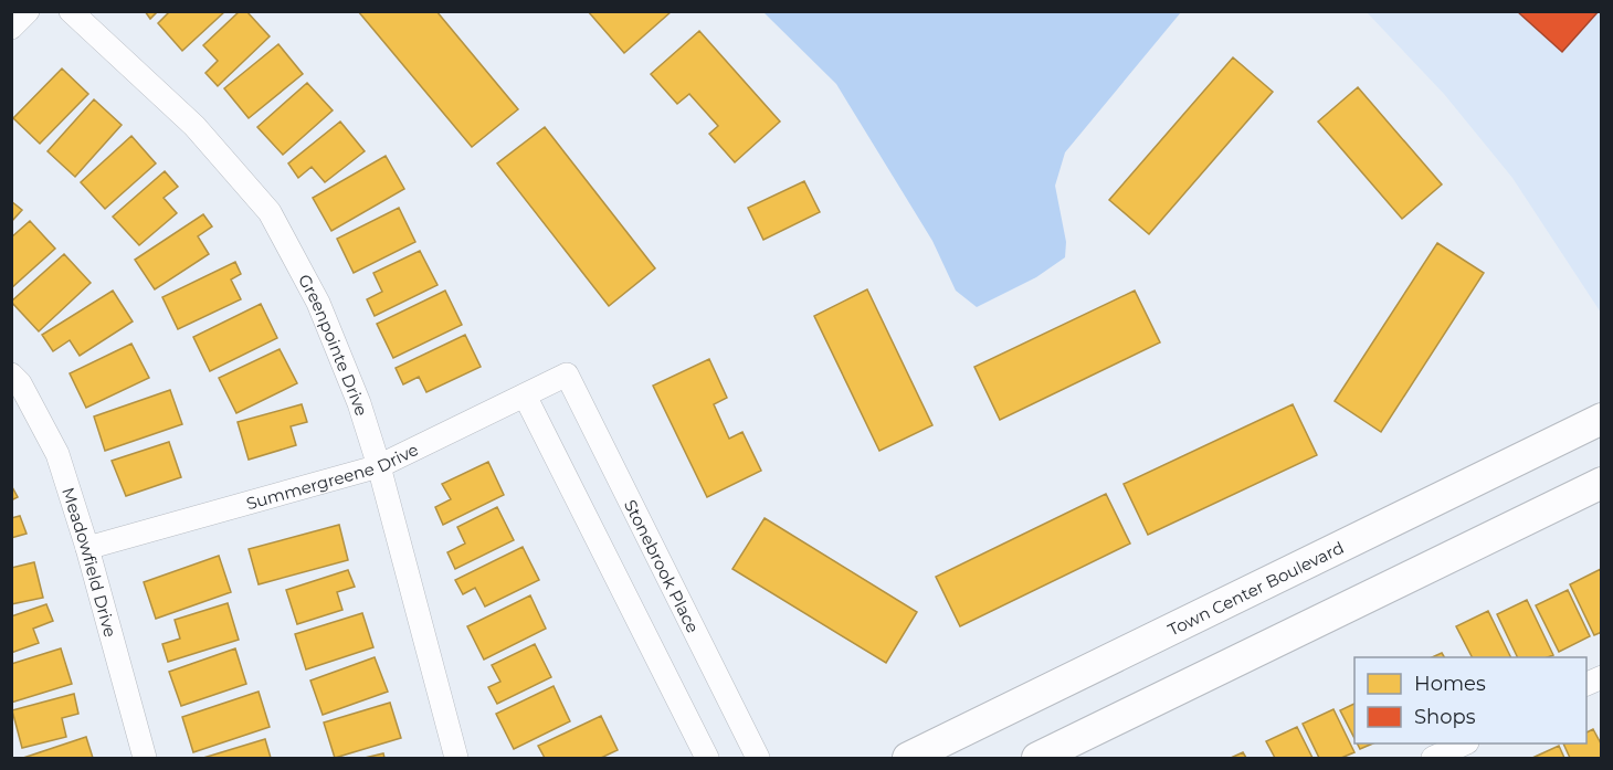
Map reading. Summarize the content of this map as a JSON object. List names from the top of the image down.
{
  "streets": {
    "main road": ["Town Center Boulevard"],
    "street": [
      "Greenpointe Drive",
      "Summergreene Drive",
      "Meadowfield Drive",
      "Stonebrook Place"
    ]
  },
  "crossings": [
    ["Greenpointe Drive", "Summergreene Drive"],
    ["Summergreene Drive", "Meadowfield Drive"],
    ["Summergreene Drive", "Stonebrook Place"]
  ],
  "legend": ["Homes", "Shops"]
}
